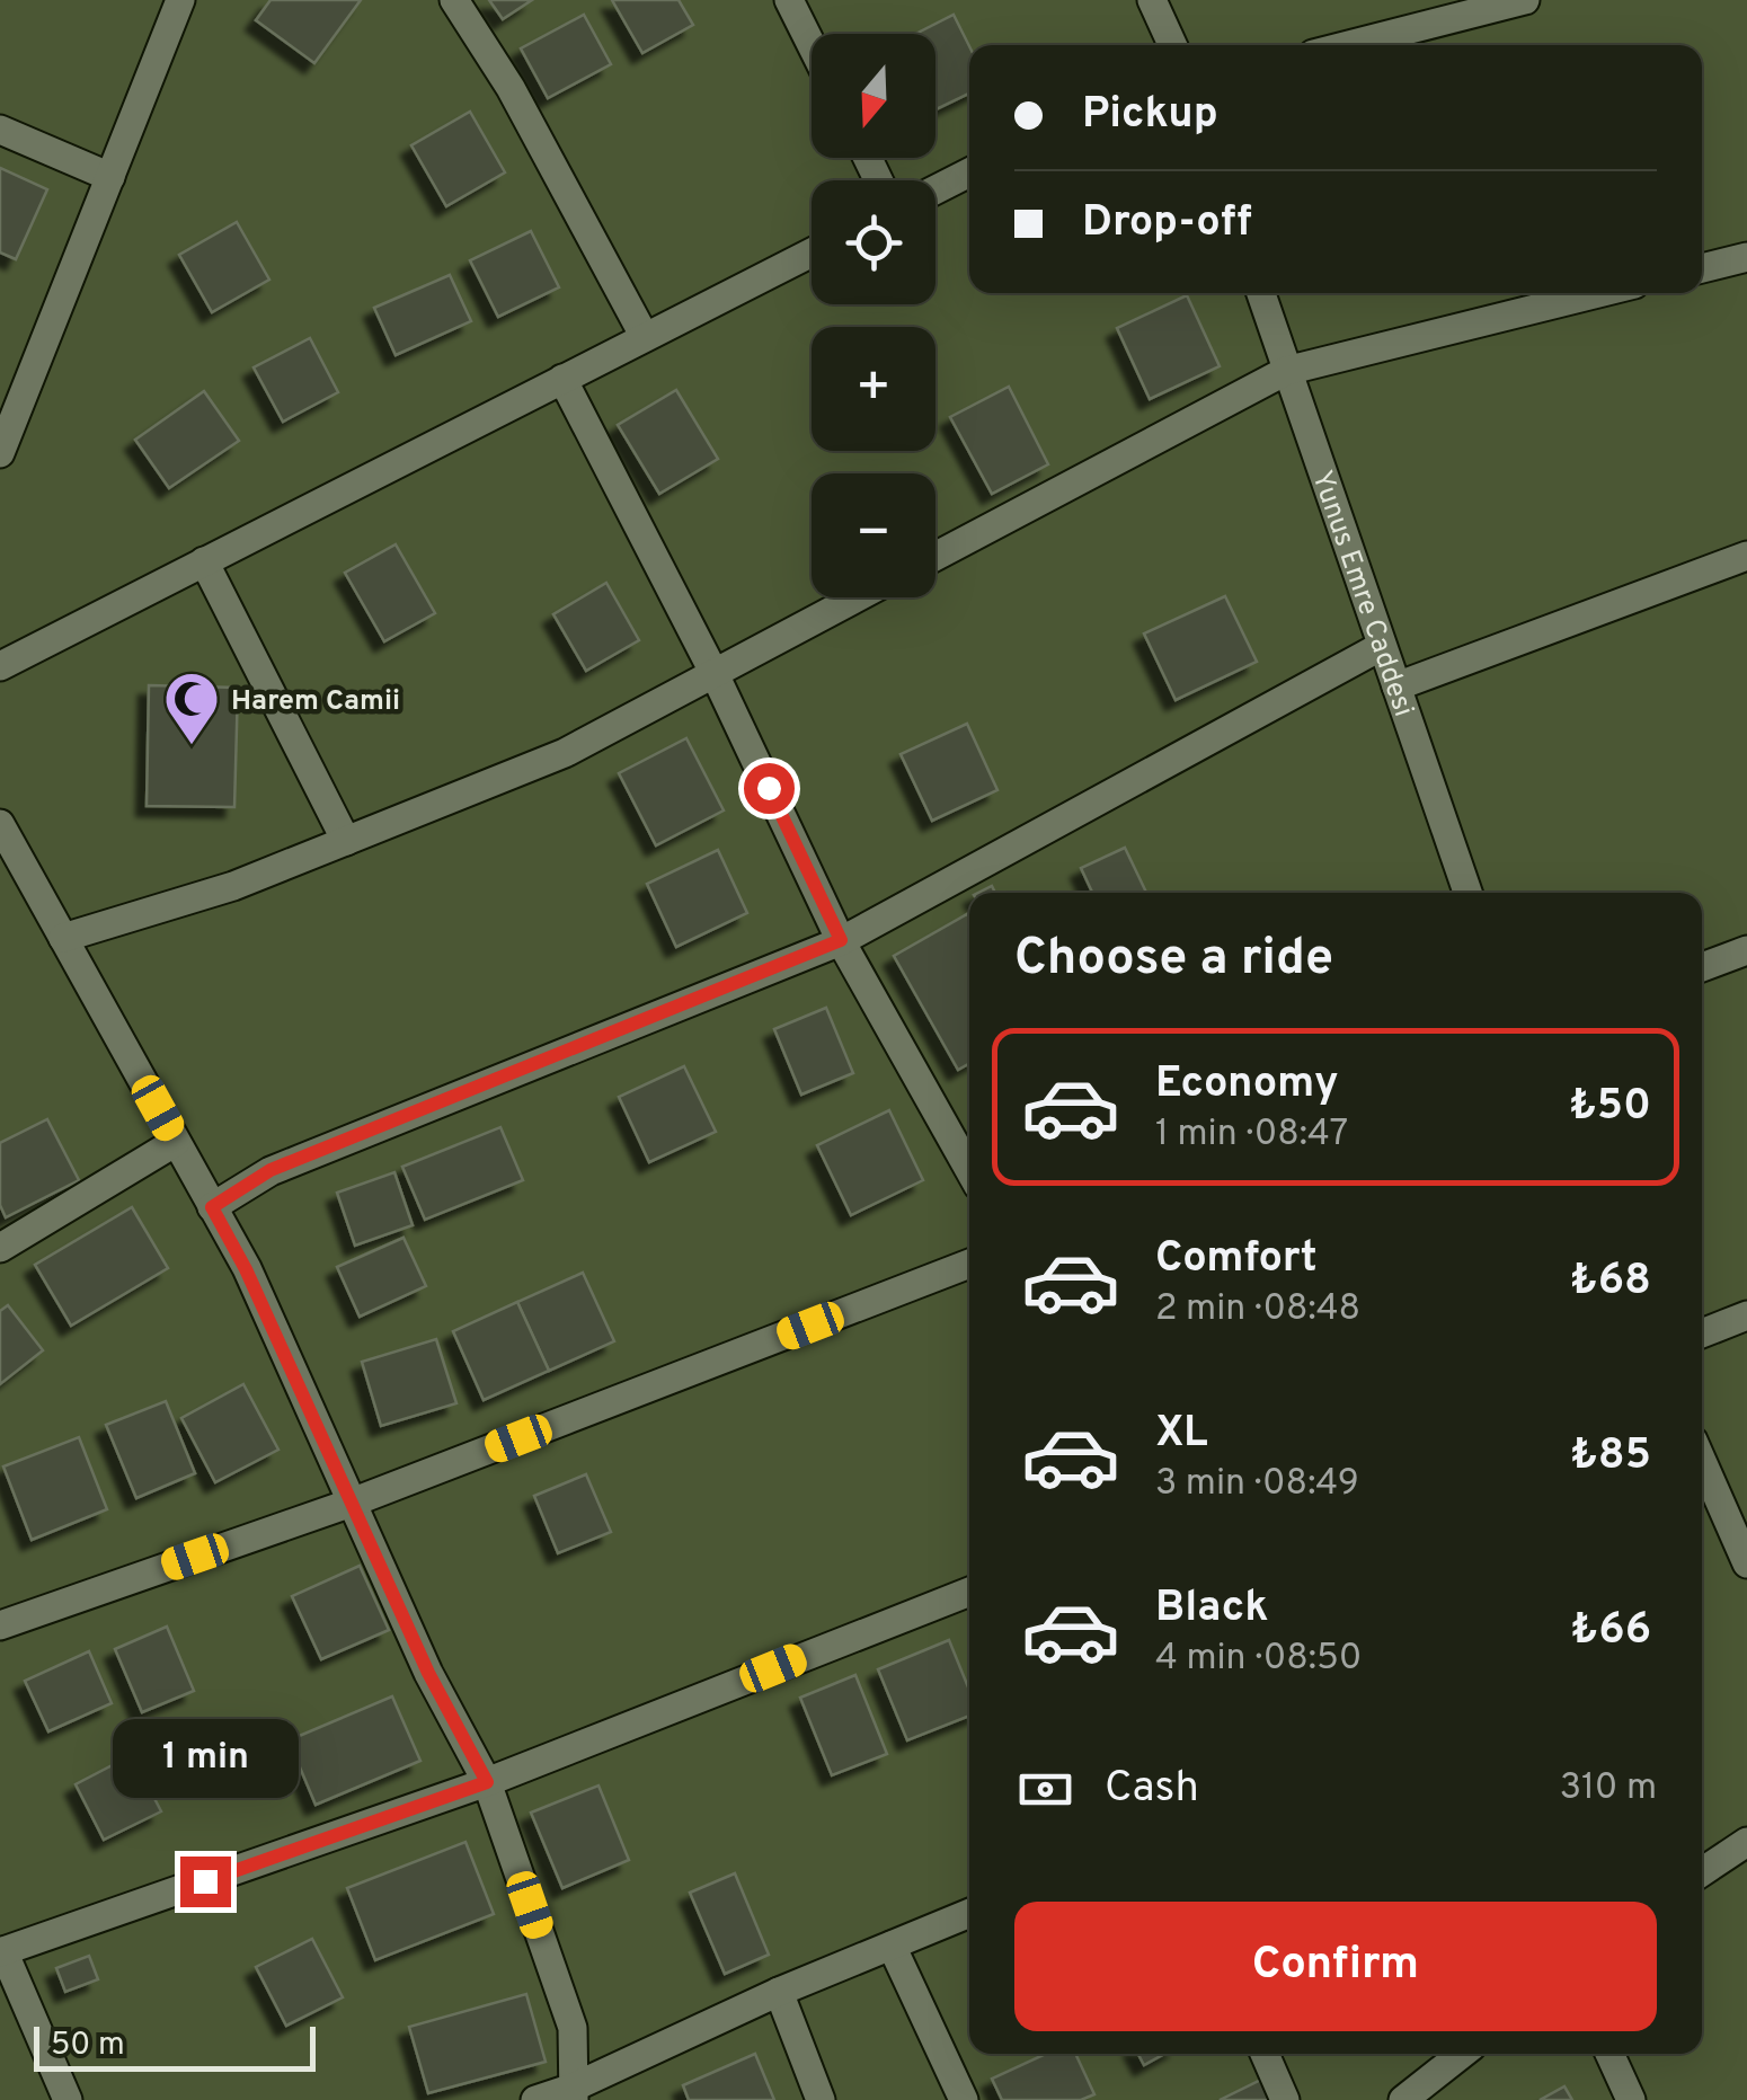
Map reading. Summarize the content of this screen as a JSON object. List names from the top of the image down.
{
  "streets": {
    "street": ["Yunus Emre Caddesi"]
  },
  "places": {
    "mosque": ["Harem Camii"]
  },
  "scale_bar": "50 m",
  "north": "bottom",
  "page": {
    "map_buttons": ["+", "−"],
    "banner": ["Pickup", "Drop-off"],
    "heading": "Choose a ride",
    "list": [
      {
        "name": "Economy",
        "note": "1 min · 08:47",
        "value": "₺50"
      },
      {
        "name": "Comfort",
        "note": "2 min · 08:48",
        "value": "₺68"
      },
      {
        "name": "XL",
        "note": "3 min · 08:49",
        "value": "₺85"
      },
      {
        "name": "Black",
        "note": "4 min · 08:50",
        "value": "₺66"
      }
    ],
    "bubble": "1 min",
    "pay": ["Cash", "310 m"],
    "buttons": "Confirm",
    "scale": "50 m"
  }
}
